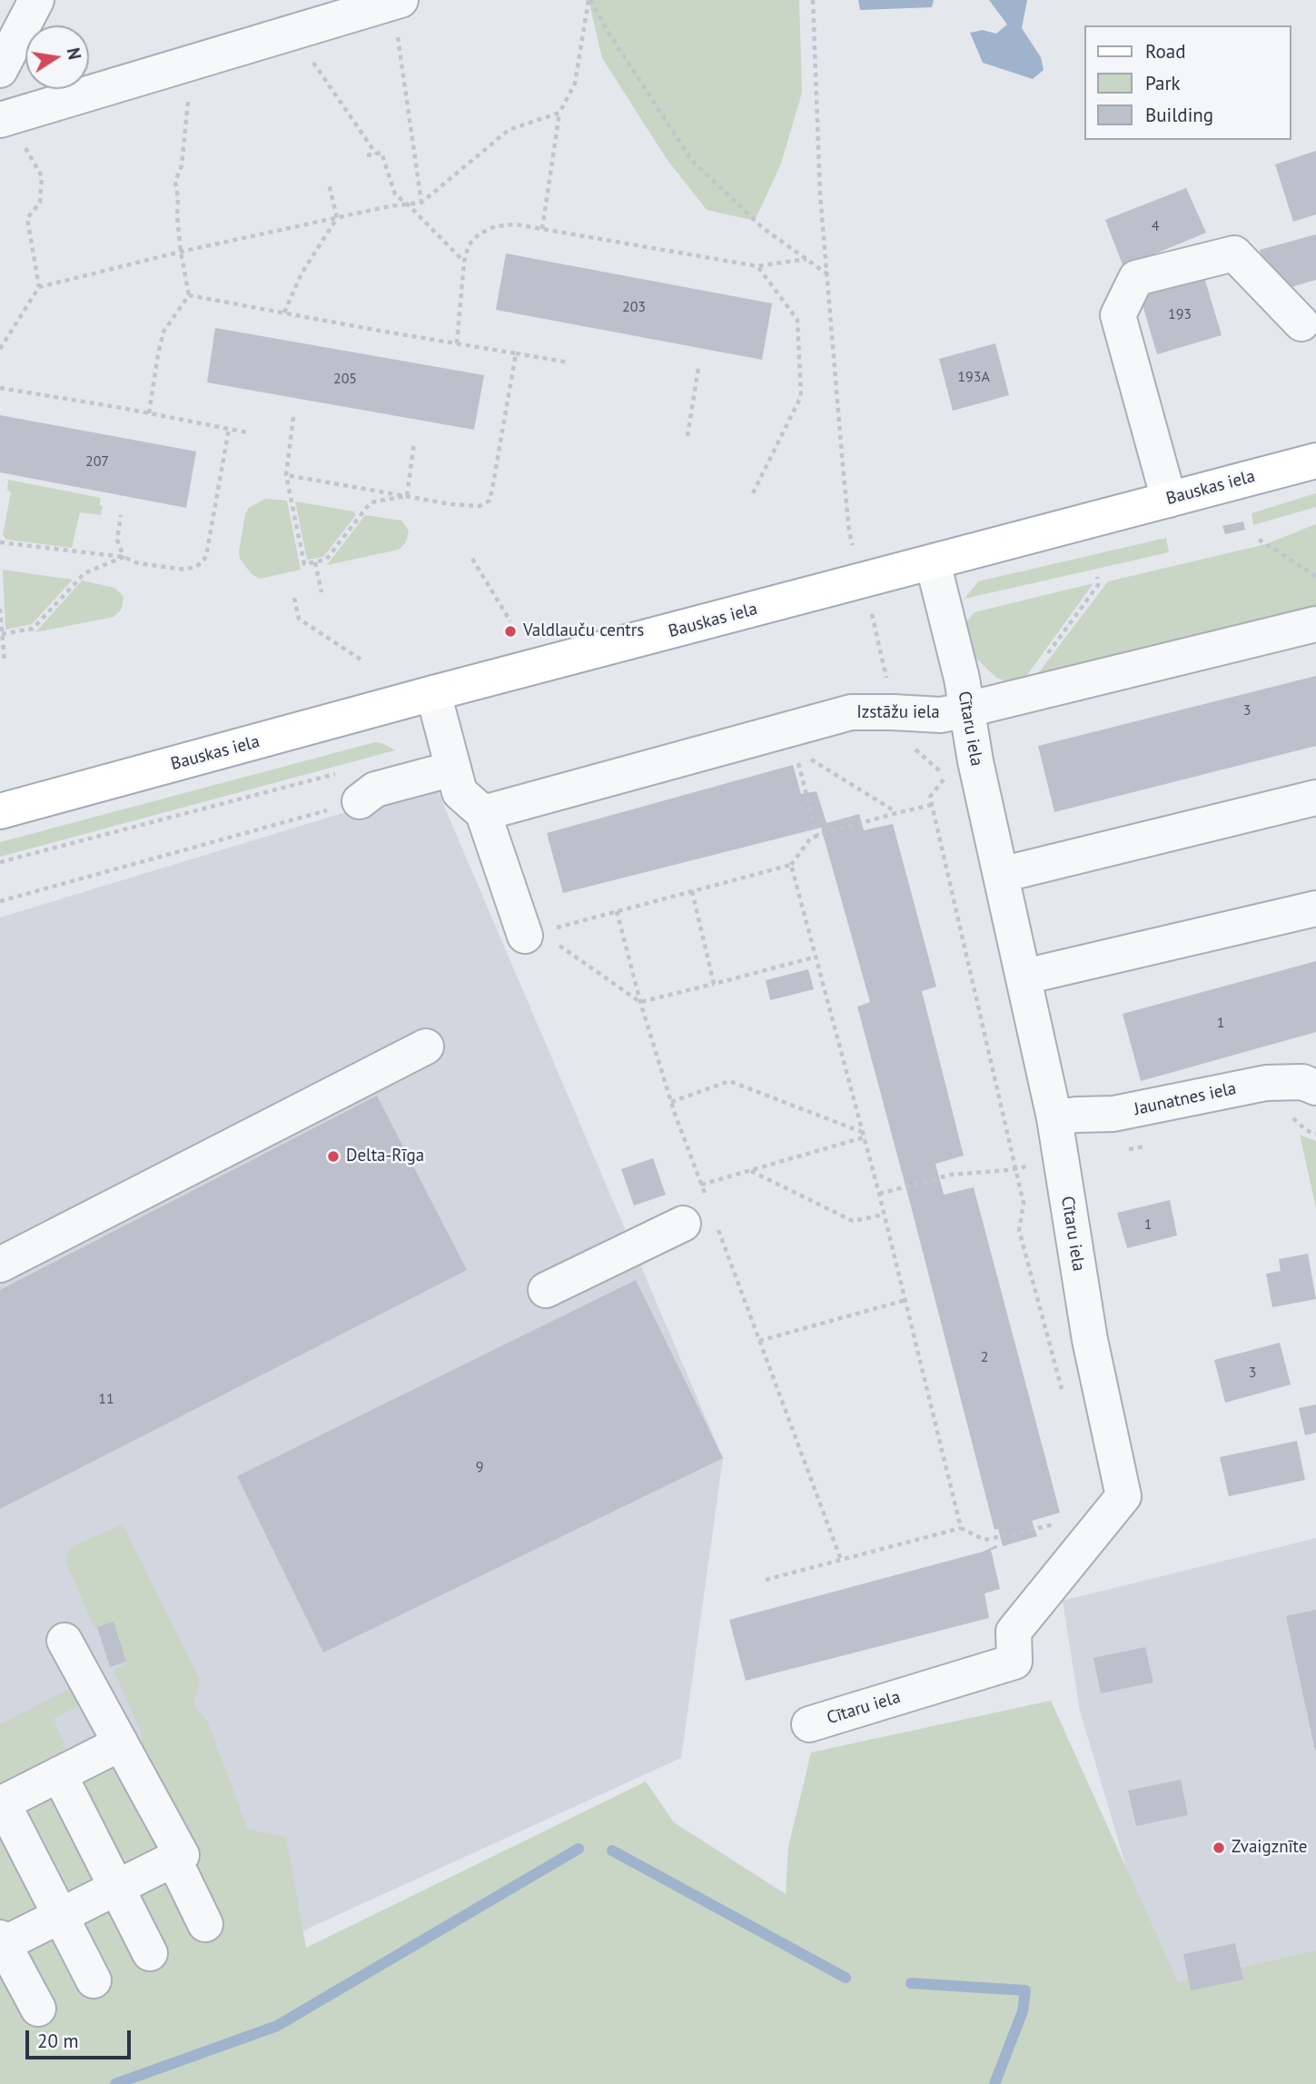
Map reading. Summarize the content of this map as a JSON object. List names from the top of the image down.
{
  "streets": {
    "main road": ["Bauskas iela"],
    "street": ["Izstāžu iela", "Cītaru iela", "Jaunatnes iela"]
  },
  "crossings": [
    ["Bauskas iela", "Cītaru iela"],
    ["Izstāžu iela", "Cītaru iela"],
    ["Cītaru iela", "Jaunatnes iela"]
  ],
  "places": ["Valdlauču centrs", "Delta-Rīga", "Zvaigznīte"],
  "house_numbers": [
    "4",
    "203",
    "193",
    "193A",
    "205",
    "207",
    "3",
    "1",
    "1",
    "2",
    "3",
    "11",
    "9"
  ],
  "legend": ["Road", "Park", "Building"],
  "scale_bar": "20 m",
  "north": "right"
}
